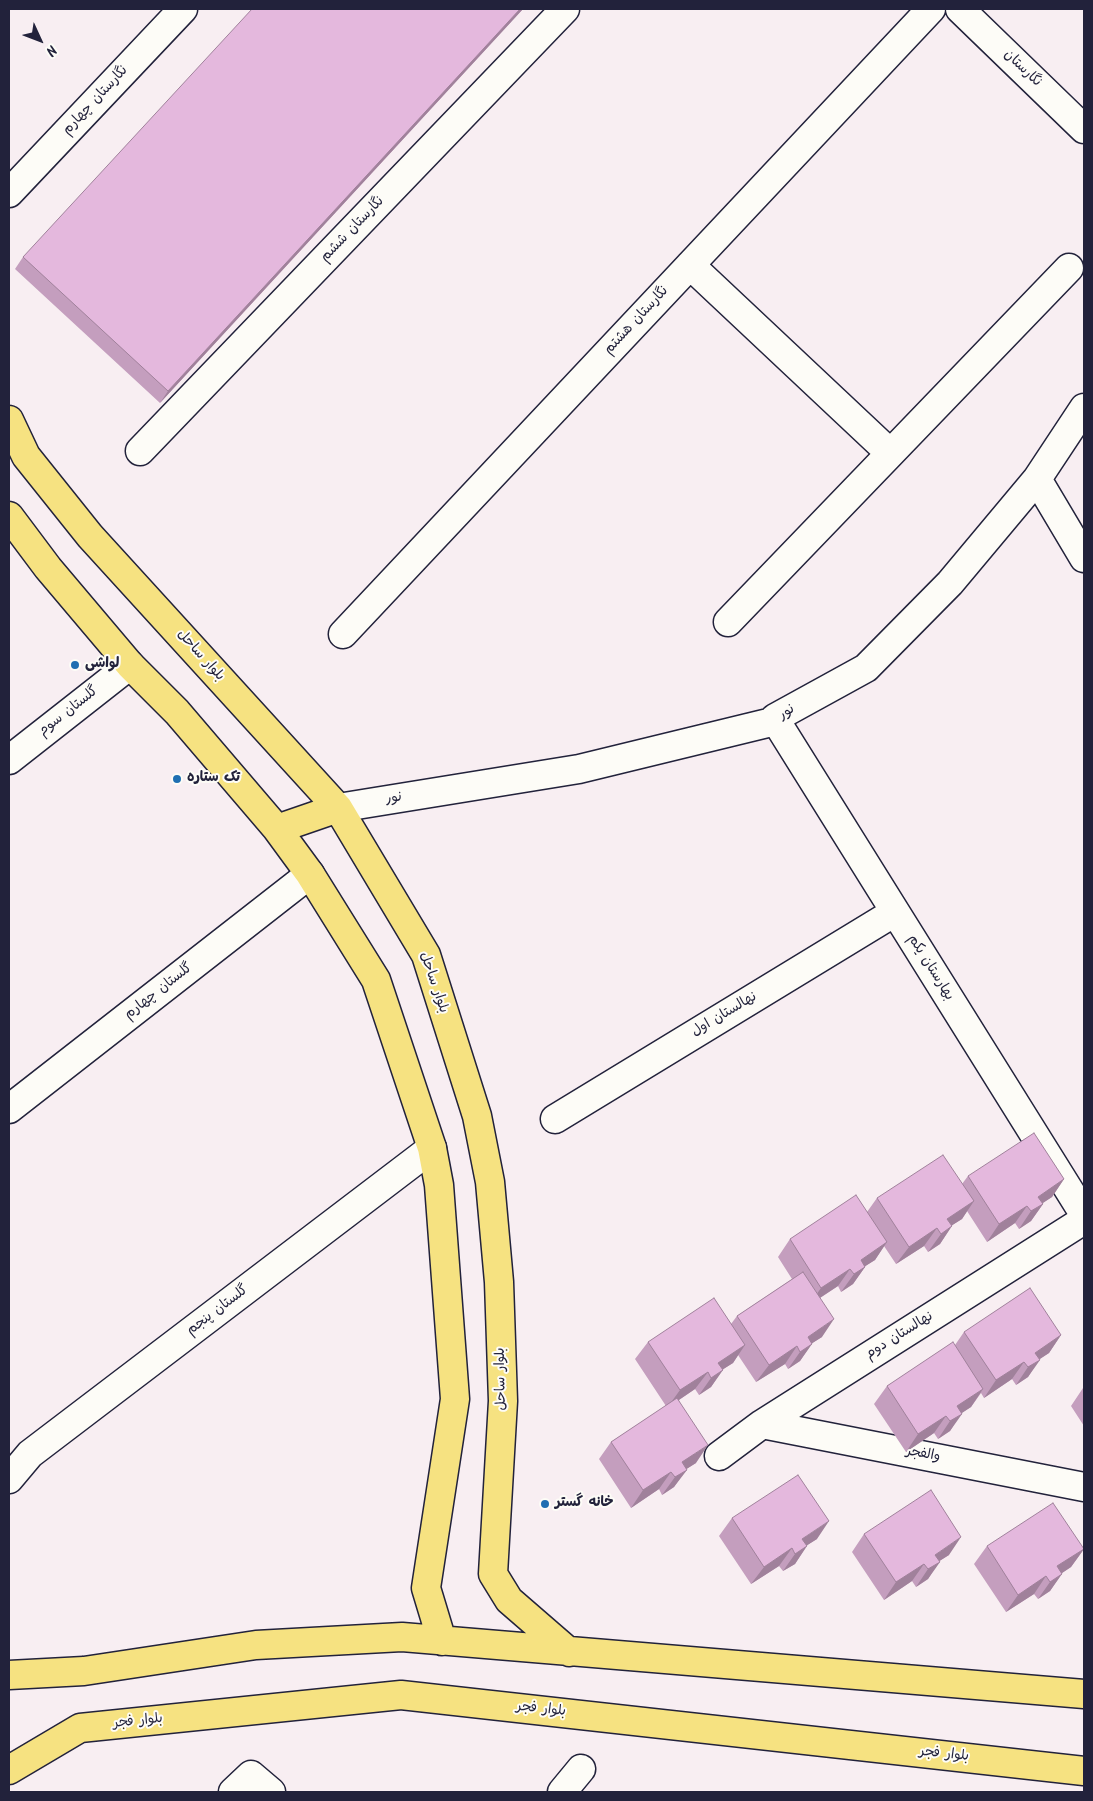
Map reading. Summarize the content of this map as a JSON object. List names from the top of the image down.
{
  "streets": {
    "main road": ["بلوار ساحل", "بلوار فجر"],
    "street": [
      "نگارستان",
      "نگارستان چهارم",
      "نگارستان ششم",
      "نگارستان هشتم",
      "گلستان سوم",
      "نور",
      "بهارستان یکم",
      "گلستان چهارم",
      "نهالستان اول",
      "گلستان پنجم",
      "نهالستان دوم",
      "والفجر"
    ]
  },
  "crossings": [
    ["بلوار ساحل", "نور"],
    ["نور", "بهارستان یکم"],
    ["بهارستان یکم", "نهالستان اول"],
    ["نهالستان دوم", "والفجر"]
  ],
  "places": ["لواشی", "تک ستاره", "خانه گستر"],
  "north": "bottom right"
}
